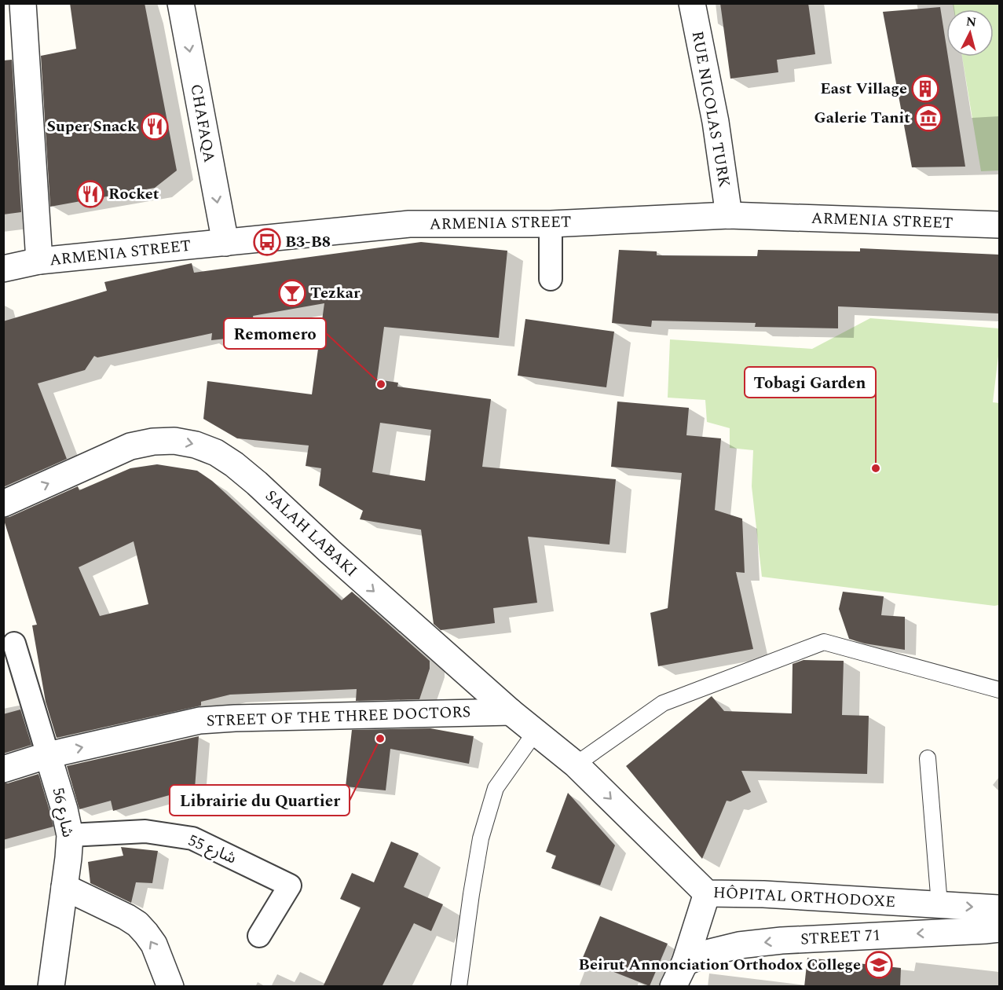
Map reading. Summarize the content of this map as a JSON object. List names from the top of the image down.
{
  "streets": {
    "street": [
      "RUE NICOLAS TURK",
      "CHAFAQA",
      "ARMENIA STREET",
      "SALAH LABAKI",
      "STREET OF THE THREE DOCTORS",
      "شارع 56",
      "شارع 55",
      "HÔPITAL ORTHODOXE",
      "STREET 71"
    ]
  },
  "crossings": [
    ["RUE NICOLAS TURK", "ARMENIA STREET"],
    ["CHAFAQA", "ARMENIA STREET"],
    ["SALAH LABAKI", "STREET OF THE THREE DOCTORS"],
    ["SALAH LABAKI", "HÔPITAL ORTHODOXE"],
    ["STREET OF THE THREE DOCTORS", "شارع 56"],
    ["شارع 56", "شارع 55"]
  ],
  "one_way": [
    "SALAH LABAKI",
    "STREET OF THE THREE DOCTORS",
    "HÔPITAL ORTHODOXE",
    "STREET 71"
  ],
  "places": {
    "building": ["East Village"],
    "museum": ["Galerie Tanit"],
    "restaurant": ["Super Snack", "Rocket"],
    "bus stop": ["B3-B8"],
    "bar": ["Tezkar"],
    "other": ["Remomero", "Tobagi Garden", "Librairie du Quartier"],
    "school or university": ["Beirut Annonciation Orthodox College"]
  },
  "north": "top"
}
